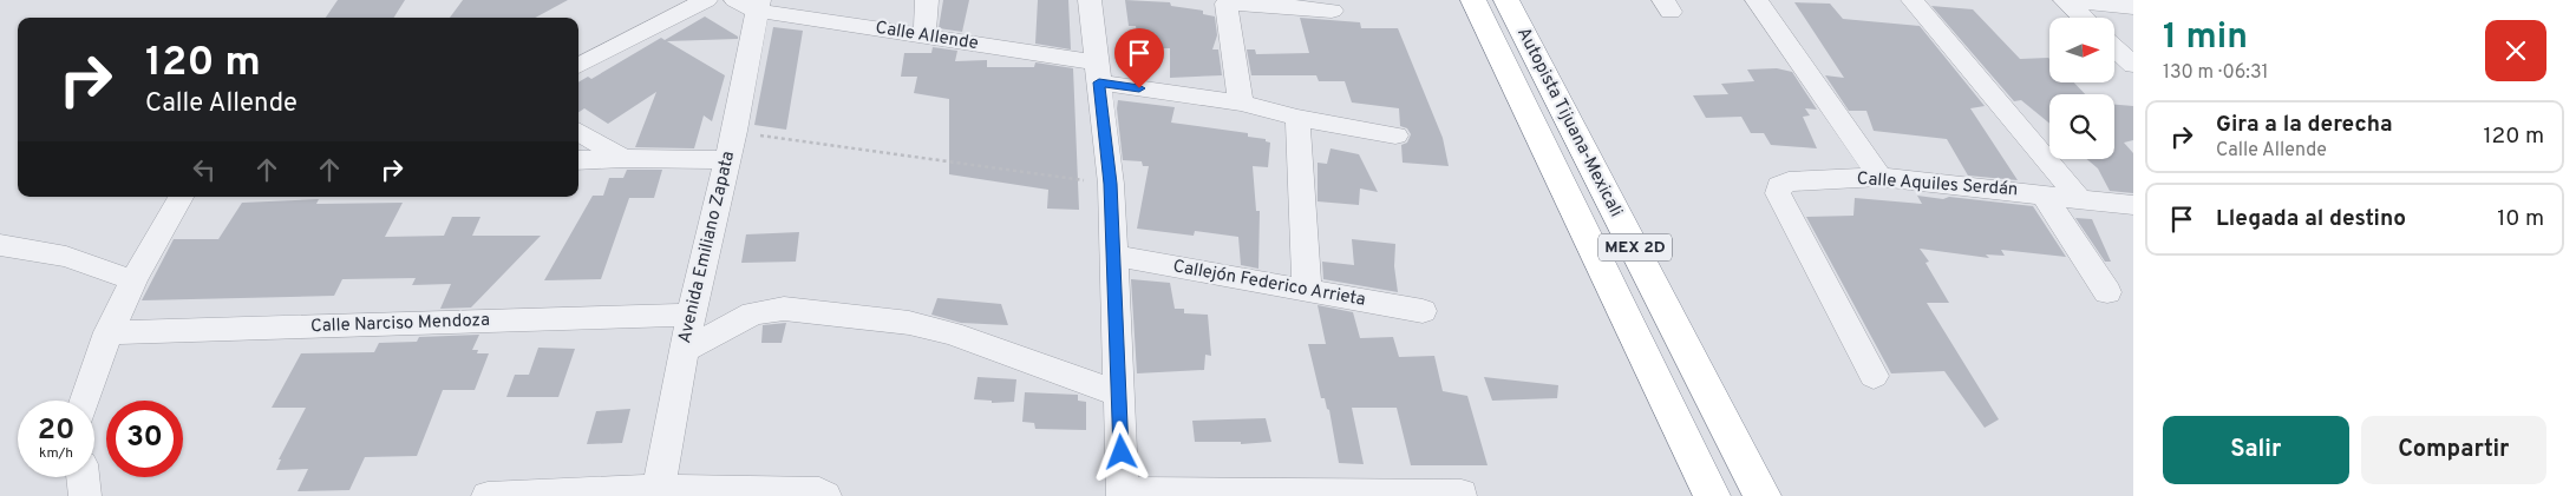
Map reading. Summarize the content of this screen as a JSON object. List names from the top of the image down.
{
  "streets": {
    "highway": ["Autopista Tijuana-Mexicali", "MEX 2D"],
    "street": [
      "Calle Allende",
      "Calle Aquiles Serdán",
      "Avenida Emiliano Zapata",
      "Callejón Federico Arrieta",
      "Calle Narciso Mendoza"
    ]
  },
  "crossings": [
    ["Calle Allende", "Avenida Emiliano Zapata"],
    ["Avenida Emiliano Zapata", "Calle Narciso Mendoza"]
  ],
  "north": "right",
  "page": {
    "heading": ["1 min", "130 m · 06:31"],
    "turn": ["120 m", "Calle Allende"],
    "list": [
      {
        "name": "Gira a la derecha",
        "note": "Calle Allende",
        "value": "120 m"
      },
      {
        "name": "Llegada al destino",
        "value": "10 m"
      }
    ],
    "speed": "20 km/h",
    "limit": "30",
    "buttons": ["Salir", "Compartir"]
  }
}
